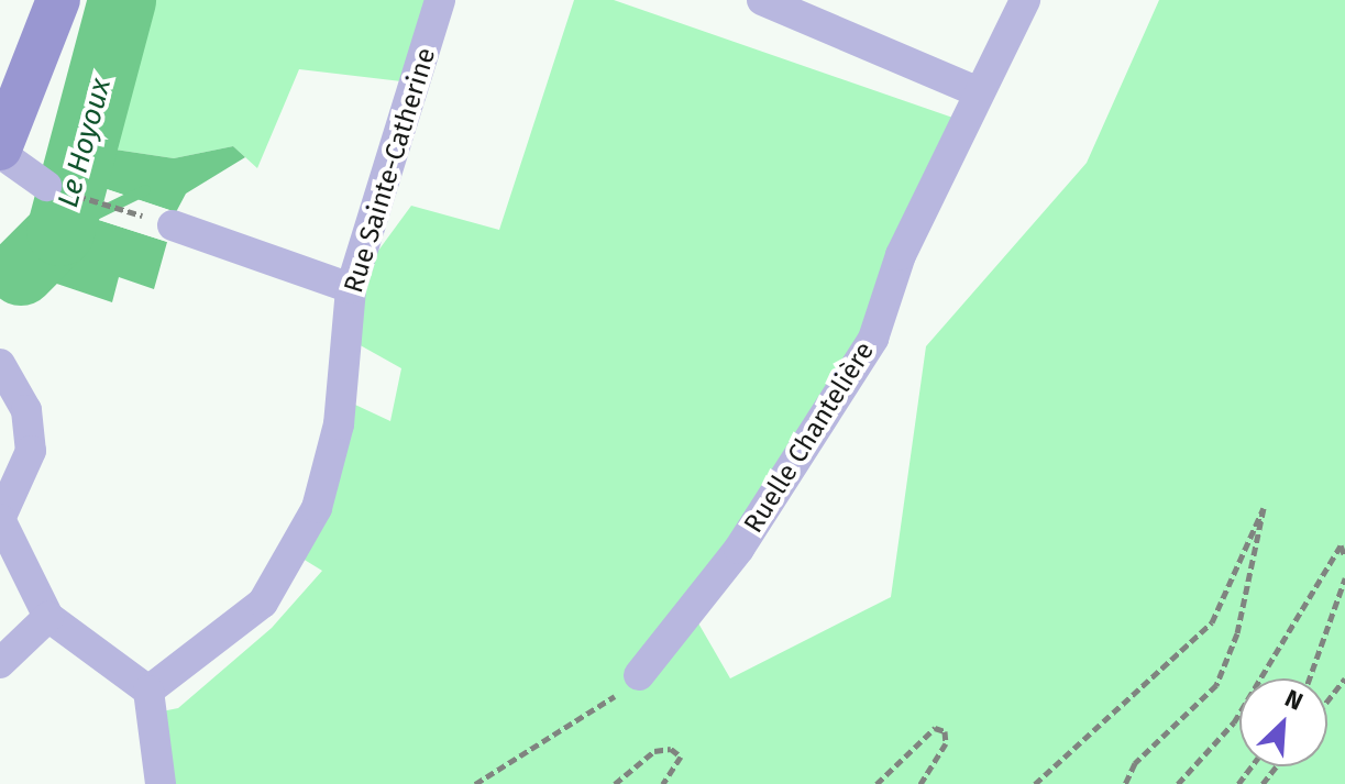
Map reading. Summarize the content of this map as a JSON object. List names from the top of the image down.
{
  "streets": {
    "street": ["Rue Sainte-Catherine", "Ruelle Chantelière"]
  },
  "water": ["Le Hoyoux"],
  "north": "top right"
}
